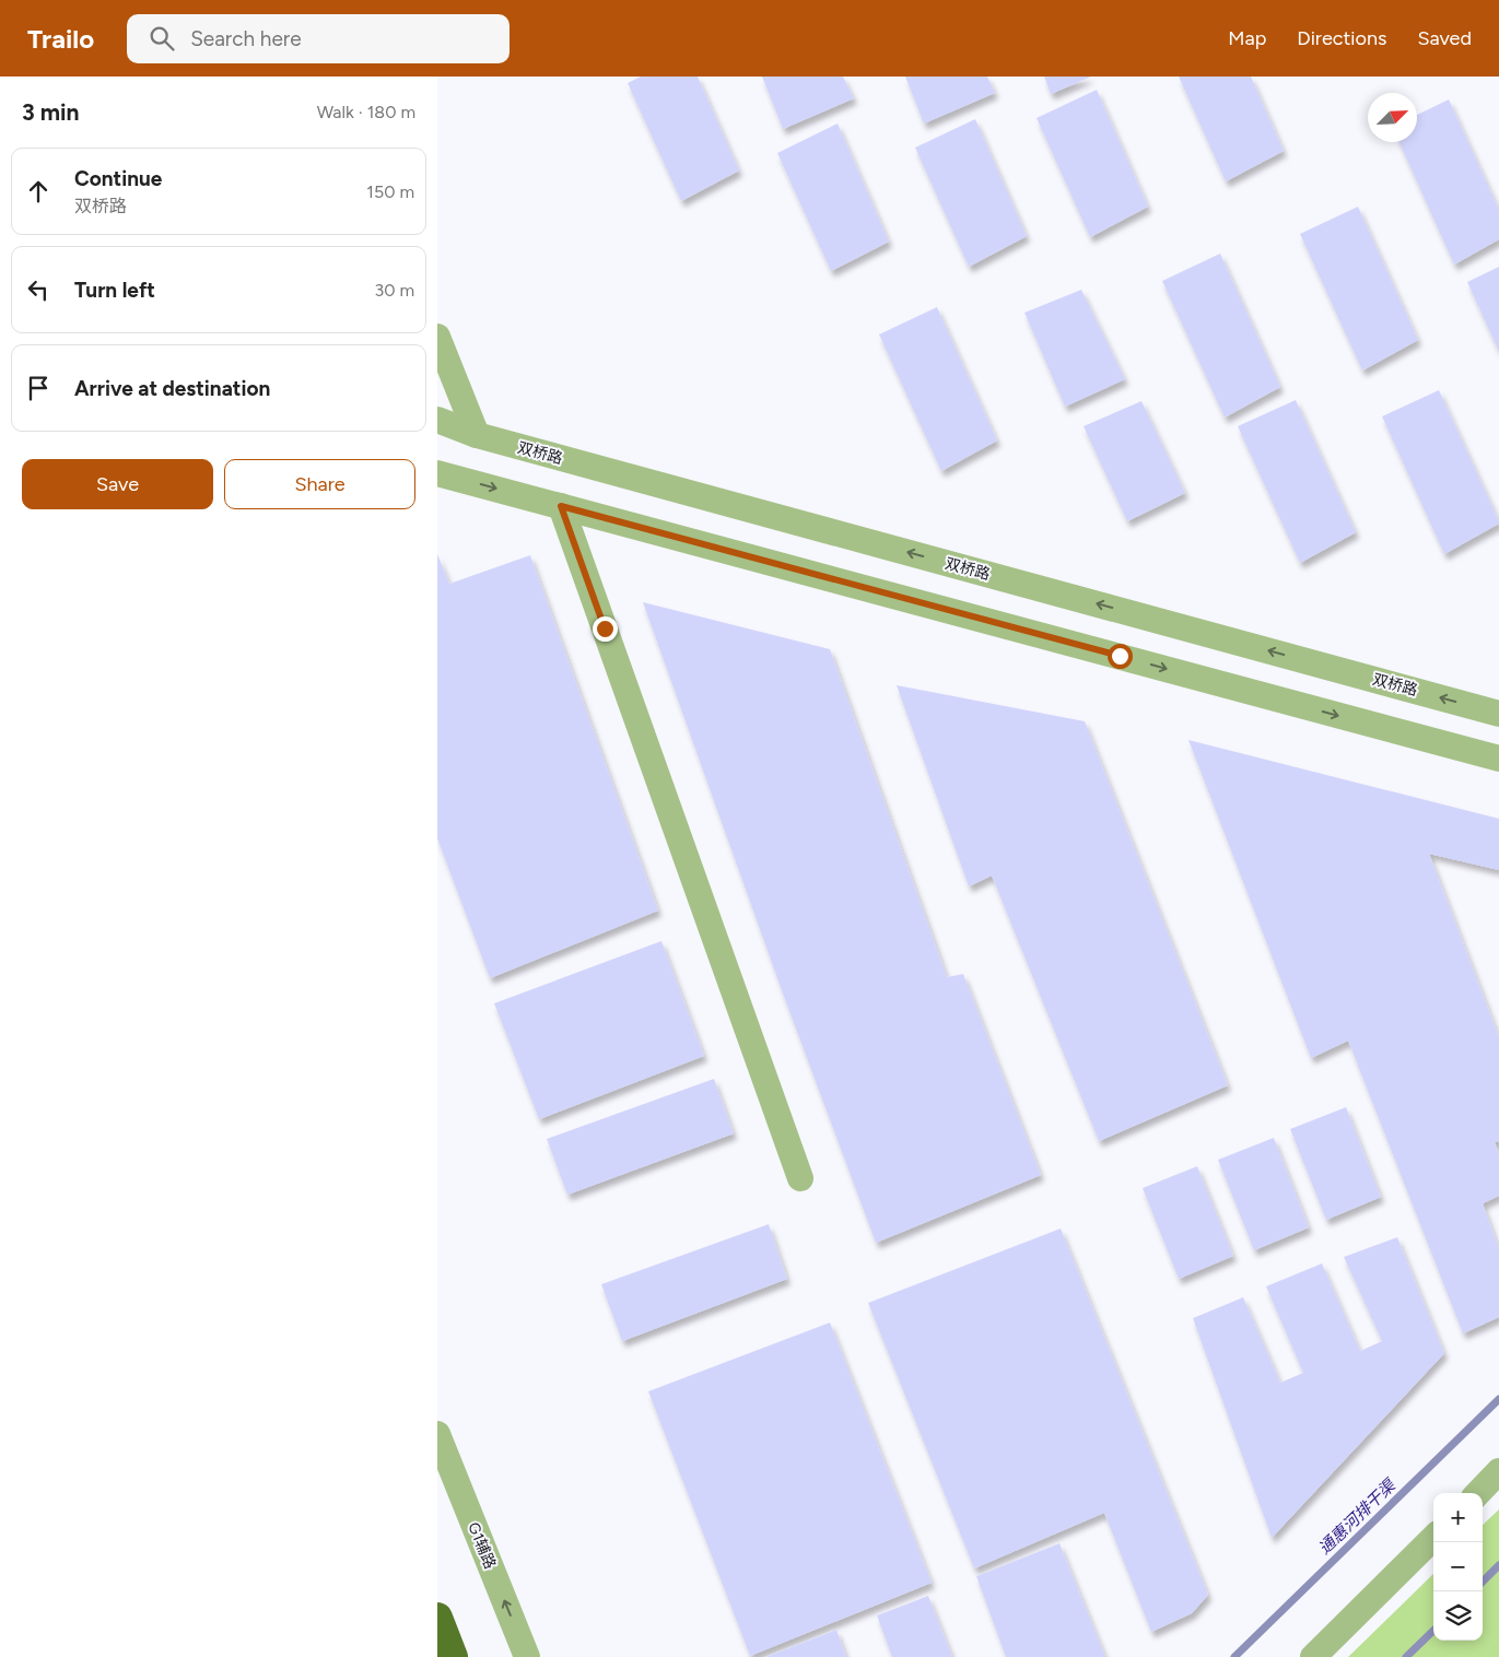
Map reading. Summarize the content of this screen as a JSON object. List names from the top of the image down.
{
  "streets": {
    "street": ["双桥路", "G1辅路"]
  },
  "one_way": ["G1辅路"],
  "water": ["通惠河排干渠"],
  "north": "top right",
  "page": {
    "header": "Trailo",
    "search": "Search here",
    "nav": ["Map", "Directions", "Saved"],
    "heading": ["3 min", "Walk · 180 m"],
    "list": [
      ["Continue", "双桥路", "150 m"],
      ["Turn left", "30 m"],
      "Arrive at destination"
    ],
    "buttons": ["Save", "Share"],
    "map_buttons": ["+", "−"]
  }
}
